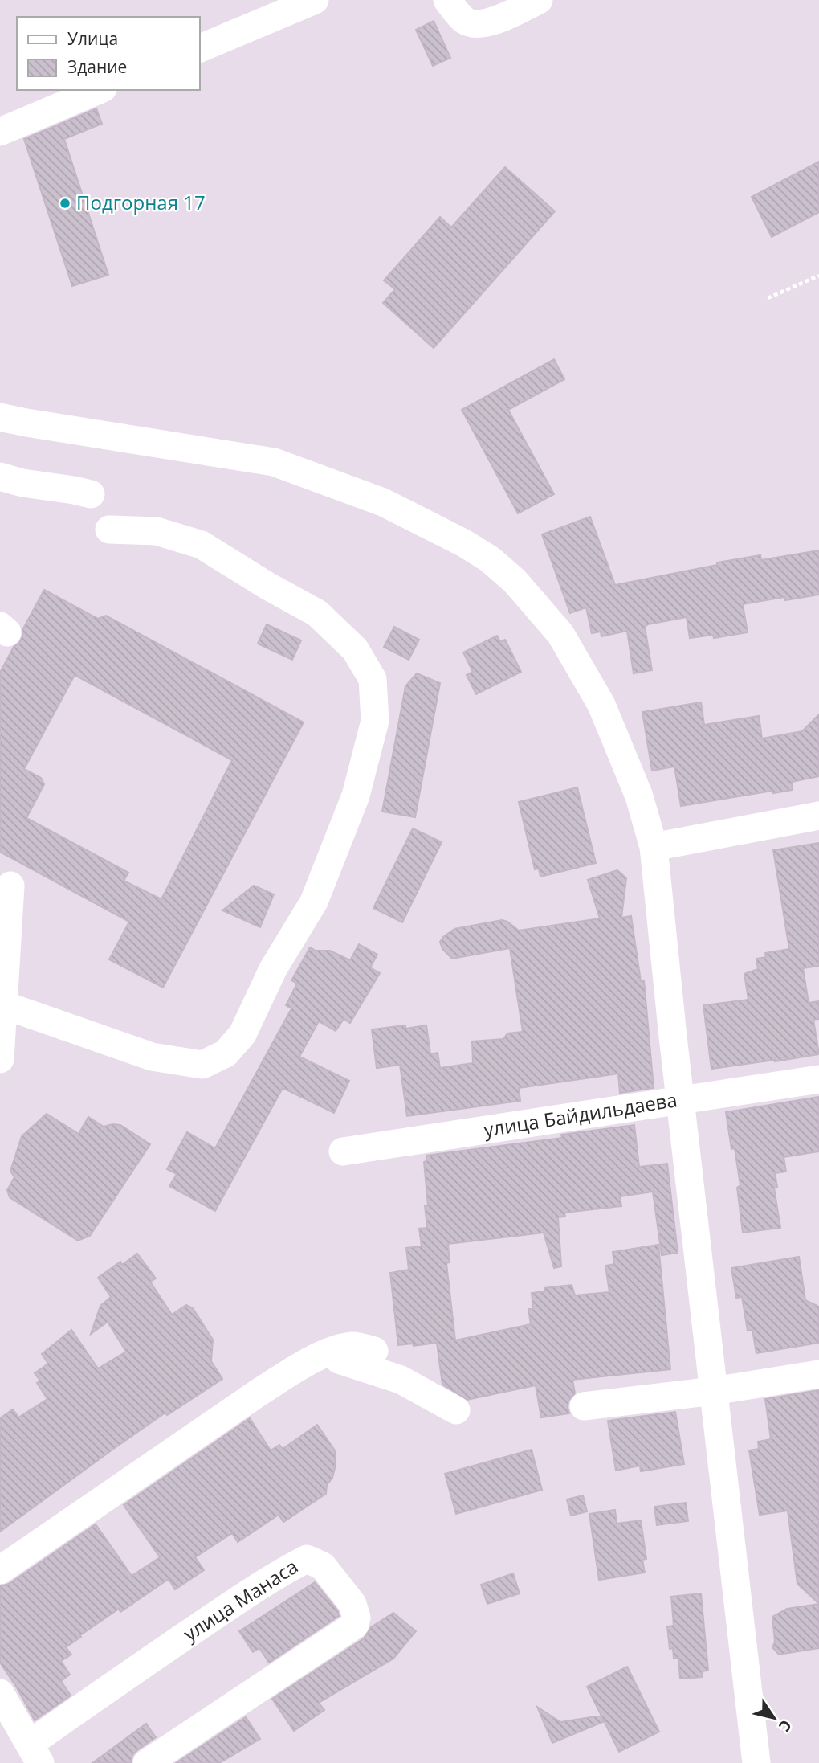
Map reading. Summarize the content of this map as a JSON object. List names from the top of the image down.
{
  "streets": {
    "street": ["улица Байдильдаева", "улица Манаса"]
  },
  "places": ["Подгорная 17"],
  "legend": ["Улица", "Здание"],
  "north": "bottom right"
}
